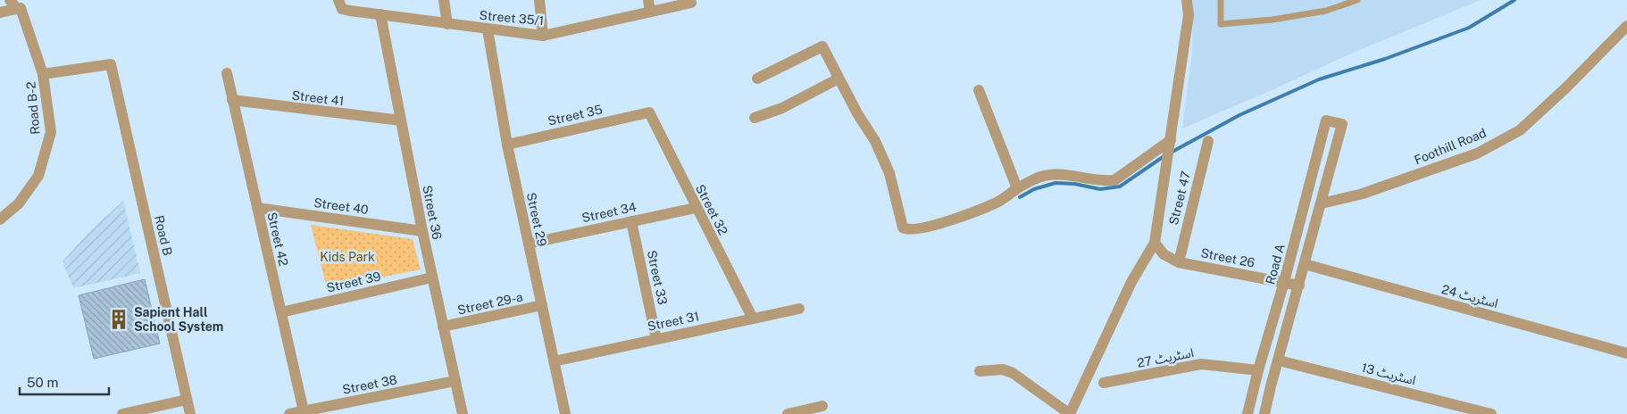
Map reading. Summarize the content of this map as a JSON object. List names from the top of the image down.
{
  "streets": {
    "street": [
      "Street 35/1",
      "Street 41",
      "Road B-2",
      "Street 35",
      "Foothill Road",
      "Street 47",
      "Street 40",
      "Street 32",
      "Street 36",
      "Street 34",
      "Street 29",
      "Road B",
      "Street 42",
      "Street 26",
      "Road A",
      "Street 33",
      "Street 39",
      "اسٹریٹ 24",
      "Street 29-a",
      "Street 31",
      "اسٹریٹ 27",
      "اسٹریٹ 13",
      "Street 38"
    ]
  },
  "crossings": [
    ["Street 35/1", "Street 36"],
    ["Street 35/1", "Street 29"],
    ["Street 41", "Street 36"],
    ["Street 41", "Street 42"],
    ["Road B-2", "Road B"],
    ["Street 35", "Street 32"],
    ["Street 35", "Street 29"],
    ["Foothill Road", "Road A"],
    ["Street 47", "Street 26"],
    ["Street 40", "Street 36"],
    ["Street 40", "Street 42"],
    ["Street 32", "Street 34"],
    ["Street 32", "Street 31"],
    ["Street 36", "Street 39"],
    ["Street 36", "Street 29-a"],
    ["Street 36", "Street 38"],
    ["Street 34", "Street 29"],
    ["Street 34", "Street 33"],
    ["Street 29", "Street 29-a"],
    ["Street 29", "Street 31"],
    ["Street 42", "Street 39"],
    ["Street 42", "Street 38"],
    ["Street 26", "Road A"],
    ["Road A", "اسٹریٹ 27"],
    ["Street 33", "Street 31"]
  ],
  "parks": ["Kids Park"],
  "places": {
    "building": ["Sapient Hall School System"]
  },
  "scale_bar": "50 m"
}
